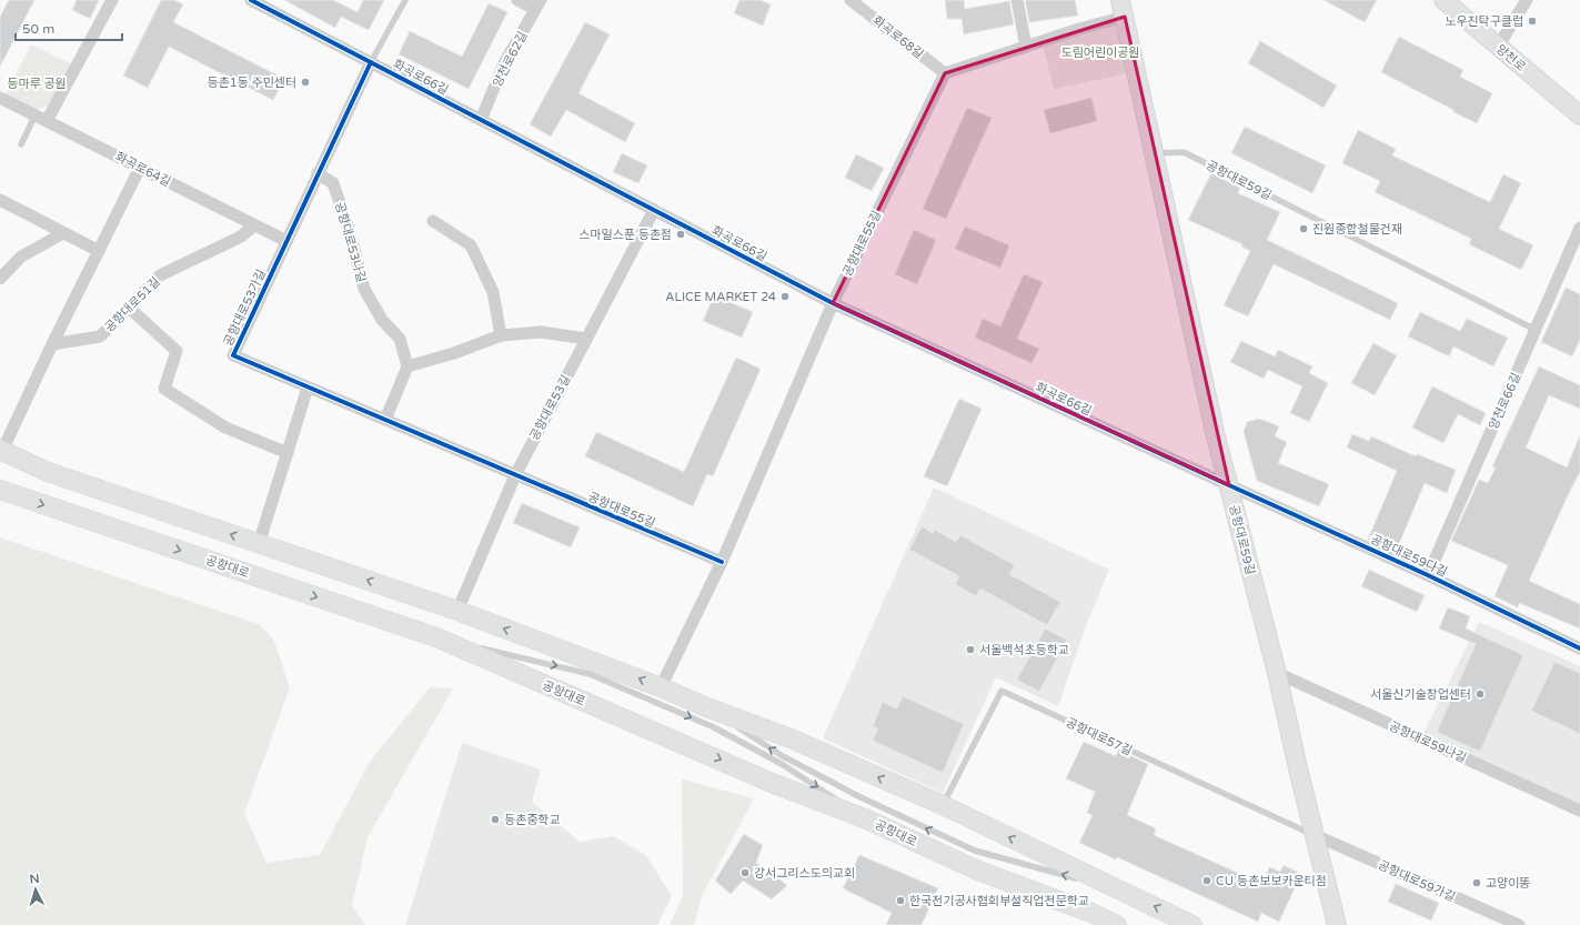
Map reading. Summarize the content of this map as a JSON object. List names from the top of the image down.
{
  "streets": {
    "main road": ["양천로", "공항대로59길", "공항대로"],
    "street": [
      "화곡로68길",
      "양천로62길",
      "화곡로66길",
      "화곡로64길",
      "공항대로53나길",
      "공항대로55길",
      "공항대로51길",
      "공항대로53가길",
      "양천로66길",
      "공항대로53길",
      "공항대로59다길",
      "공항대로59나길",
      "공항대로59가길"
    ],
    "lane": ["공항대로57길"]
  },
  "crossings": [
    ["화곡로68길", "공항대로59길"],
    ["화곡로68길", "공항대로55길"],
    ["양천로62길", "화곡로66길"],
    ["화곡로66길", "공항대로59길"],
    ["화곡로66길", "공항대로55길"],
    ["화곡로66길", "공항대로53가길"],
    ["화곡로66길", "공항대로53길"],
    ["화곡로66길", "공항대로59다길"],
    ["화곡로64길", "공항대로51길"],
    ["화곡로64길", "공항대로53가길"],
    ["공항대로59길", "공항대로55길"],
    ["공항대로59길", "양천로66길"],
    ["공항대로59길", "공항대로59다길"],
    ["공항대로59길", "공항대로57길"],
    ["공항대로59길", "공항대로59나길"],
    ["공항대로59길", "공항대로59가길"],
    ["공항대로53나길", "공항대로53가길"],
    ["공항대로55길", "공항대로53가길"],
    ["공항대로55길", "공항대로53길"],
    ["공항대로53가길", "공항대로53길"],
    ["양천로66길", "공항대로59다길"],
    ["공항대로57길", "공항대로59가길"]
  ],
  "parks": ["도림어린이공원", "등마루 공원"],
  "places": [
    "노우진탁구클럽",
    "등촌1동 주민센터",
    "진원종합철물건재",
    "스마일스푼 등촌점",
    "ALICE MARKET 24",
    "서울백석초등학교",
    "서울신기술창업센터",
    "등촌중학교",
    "강서그리스도의교회",
    "CU 등촌보보카운티점",
    "고양이똥",
    "한국전기공사협회부설직업전문학교"
  ],
  "scale_bar": "50 m",
  "north": "top"
}
